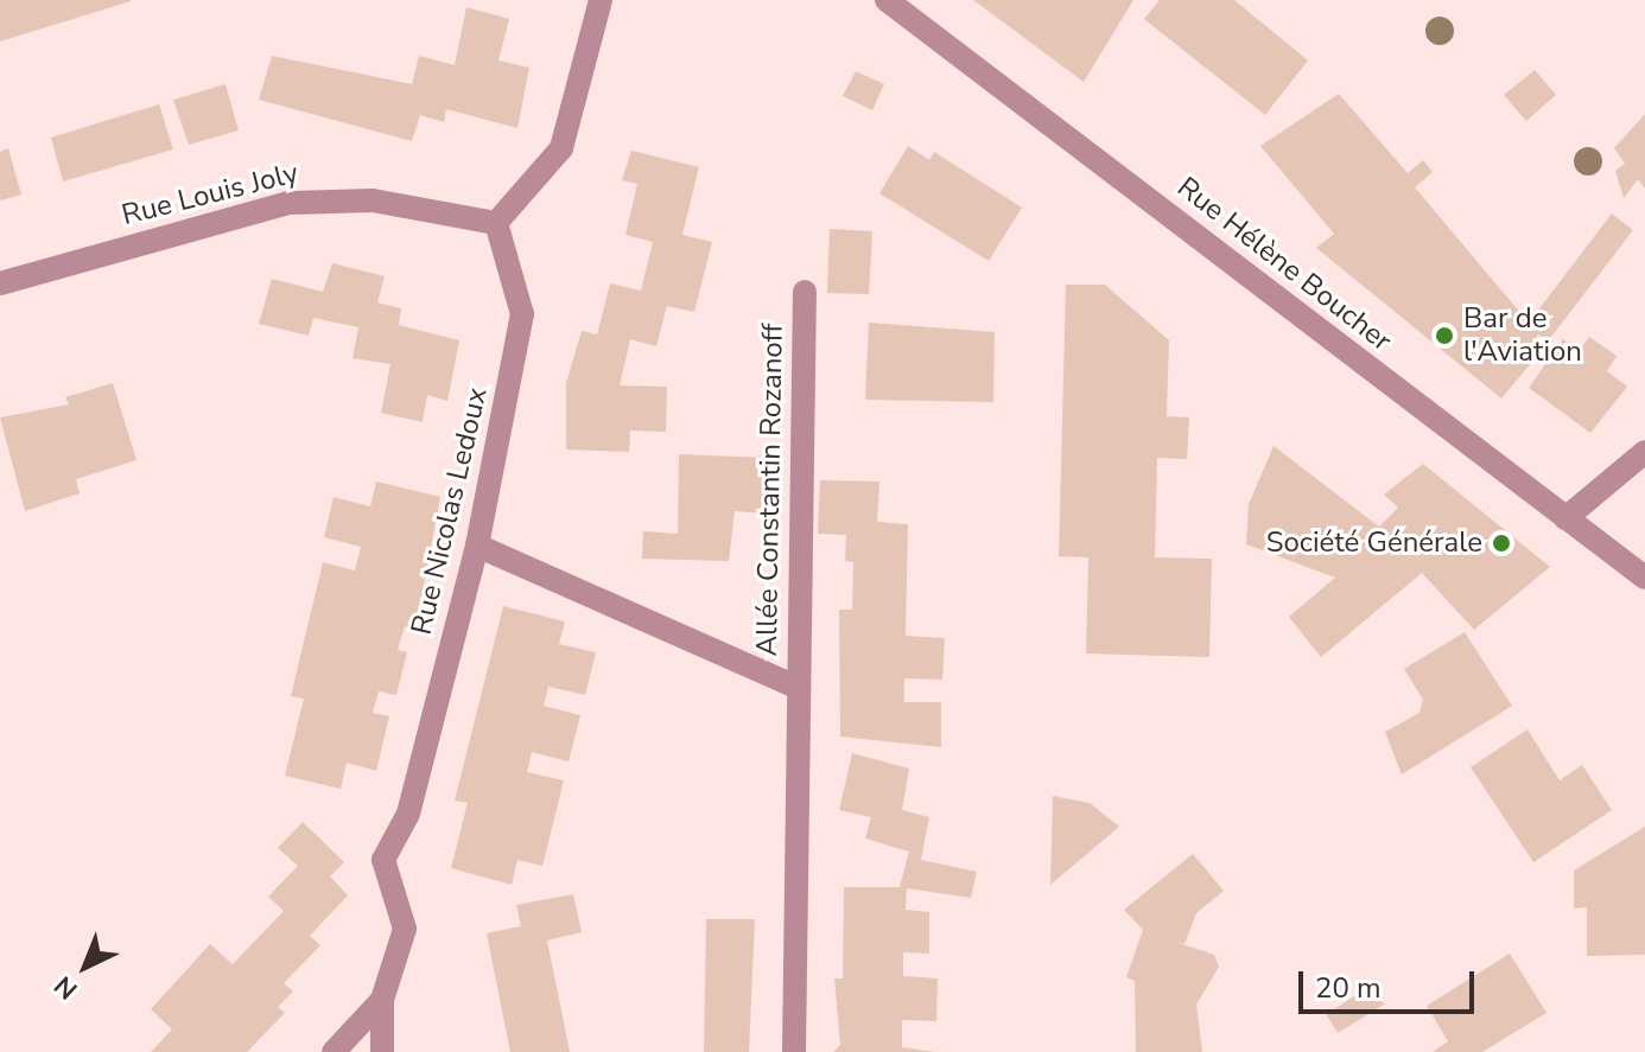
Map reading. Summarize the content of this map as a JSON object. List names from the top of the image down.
{
  "streets": {
    "street": [
      "Rue Louis Joly",
      "Rue Hélène Boucher",
      "Allée Constantin Rozanoff",
      "Rue Nicolas Ledoux"
    ]
  },
  "crossings": [
    ["Rue Louis Joly", "Rue Nicolas Ledoux"],
    ["Allée Constantin Rozanoff", "Rue Nicolas Ledoux"]
  ],
  "places": ["Bar de l'Aviation", "Société Générale"],
  "scale_bar": "20 m",
  "north": "bottom left"
}
